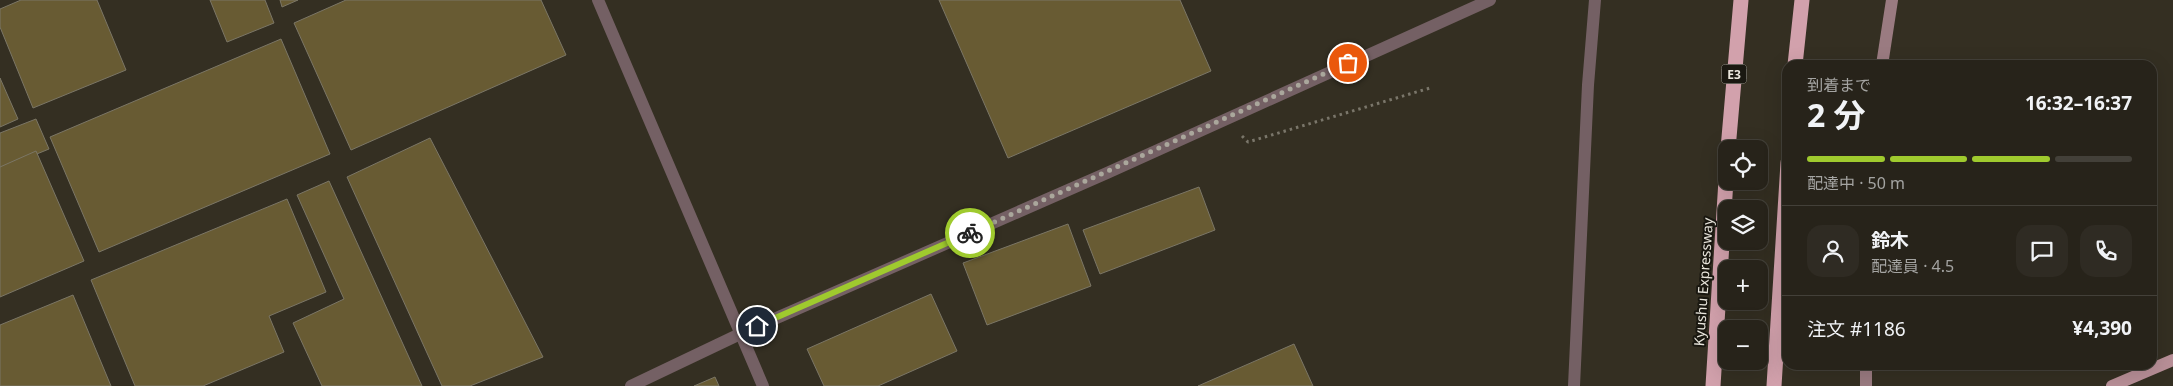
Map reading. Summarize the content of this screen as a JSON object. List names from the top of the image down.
{
  "streets": {
    "highway": ["E3", "Kyushu Expressway"]
  },
  "page": {
    "heading": ["2 分", "到着まで", "16:32–16:37"],
    "panel": [
      "鈴木",
      "配達員 · 4.5",
      "注文 #1186",
      "¥4,390"
    ],
    "map_buttons": ["+", "−"],
    "bar": "配達中 · 50 m"
  }
}
